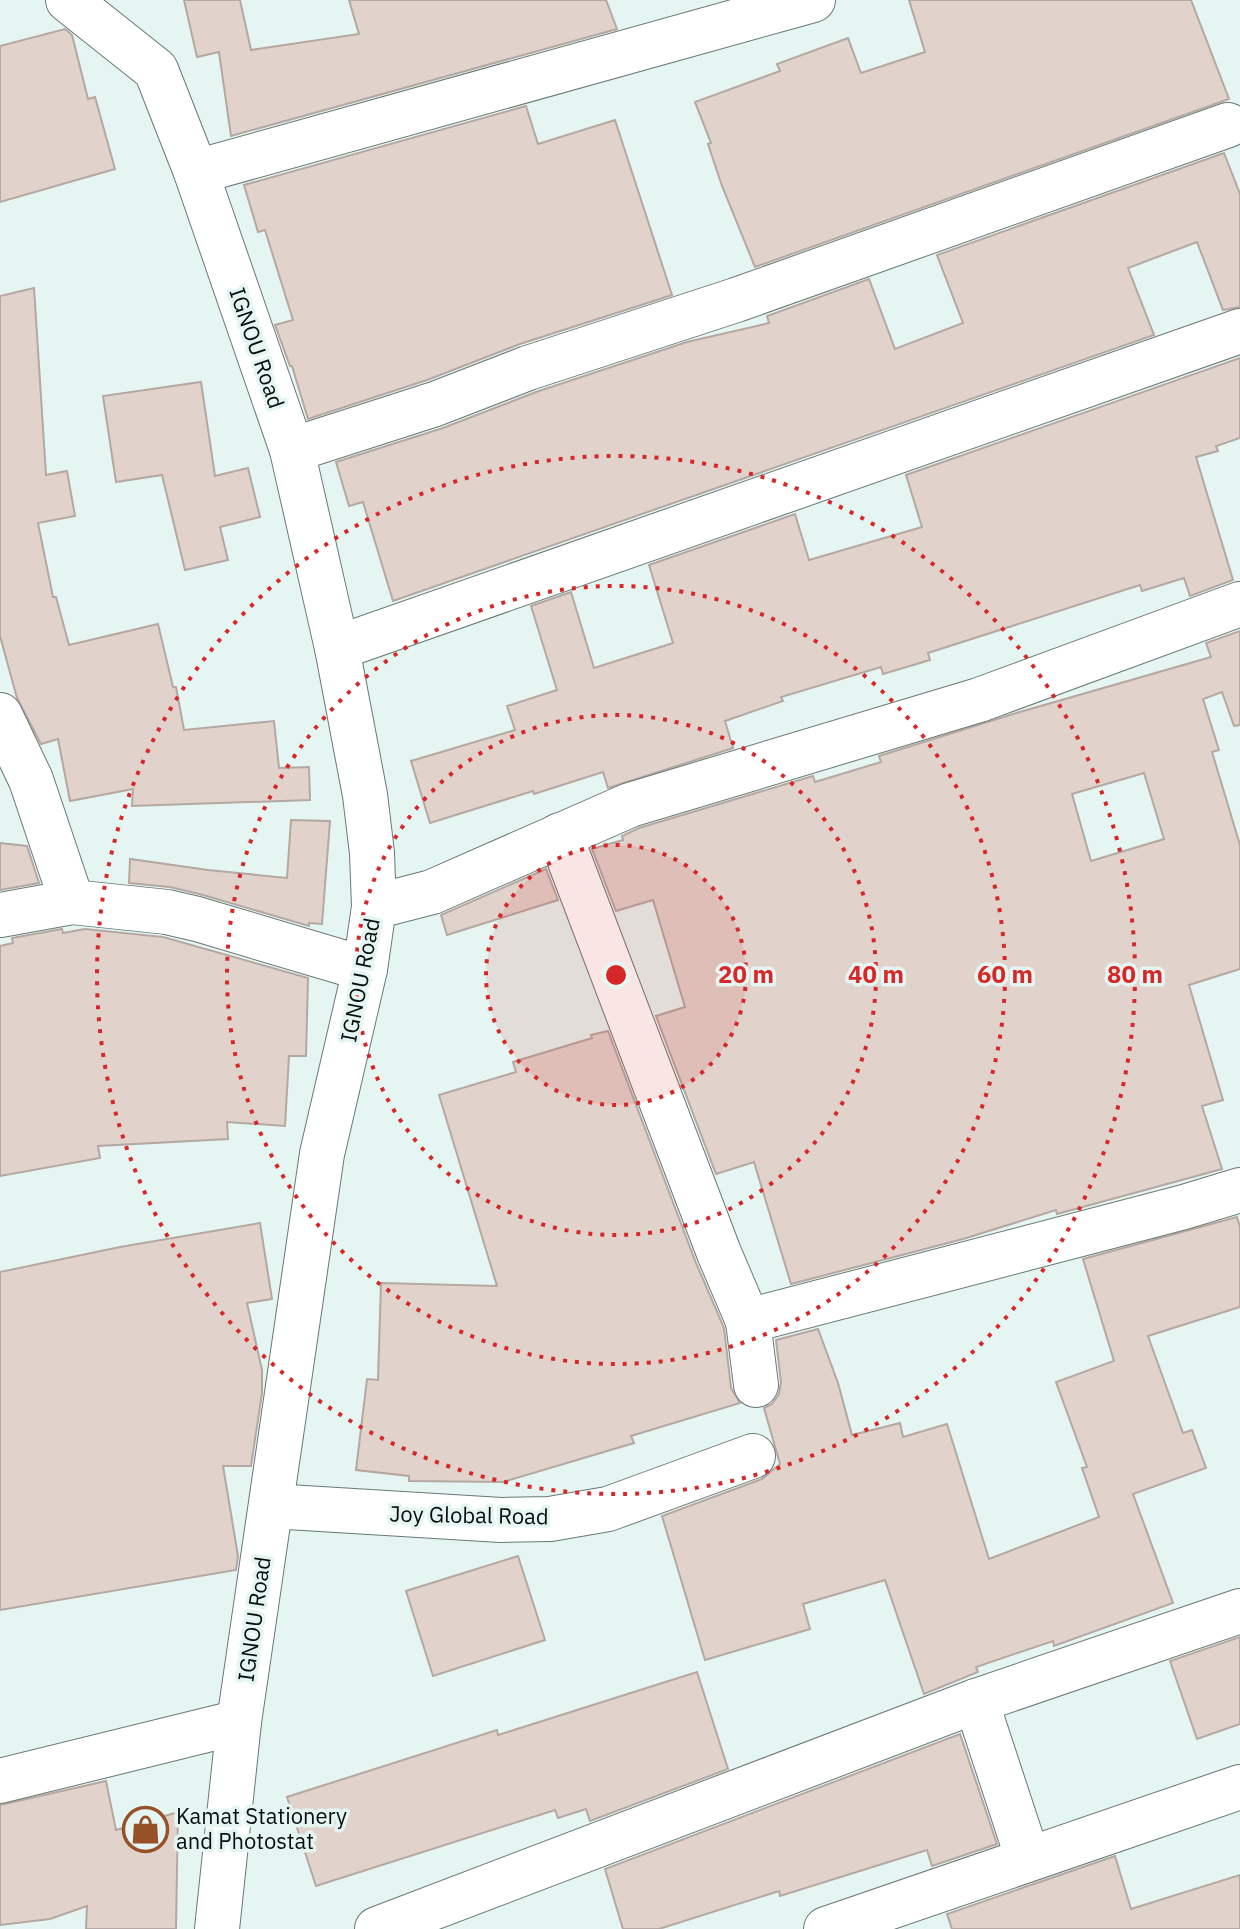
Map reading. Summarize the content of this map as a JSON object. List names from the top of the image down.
{
  "streets": {
    "street": ["IGNOU Road", "Joy Global Road"]
  },
  "crossings": [
    ["IGNOU Road", "Joy Global Road"]
  ],
  "places": {
    "shop": ["Kamat Stationery and Photostat"]
  },
  "rings": [
    "20 m",
    "40 m",
    "60 m",
    "80 m"
  ]
}
